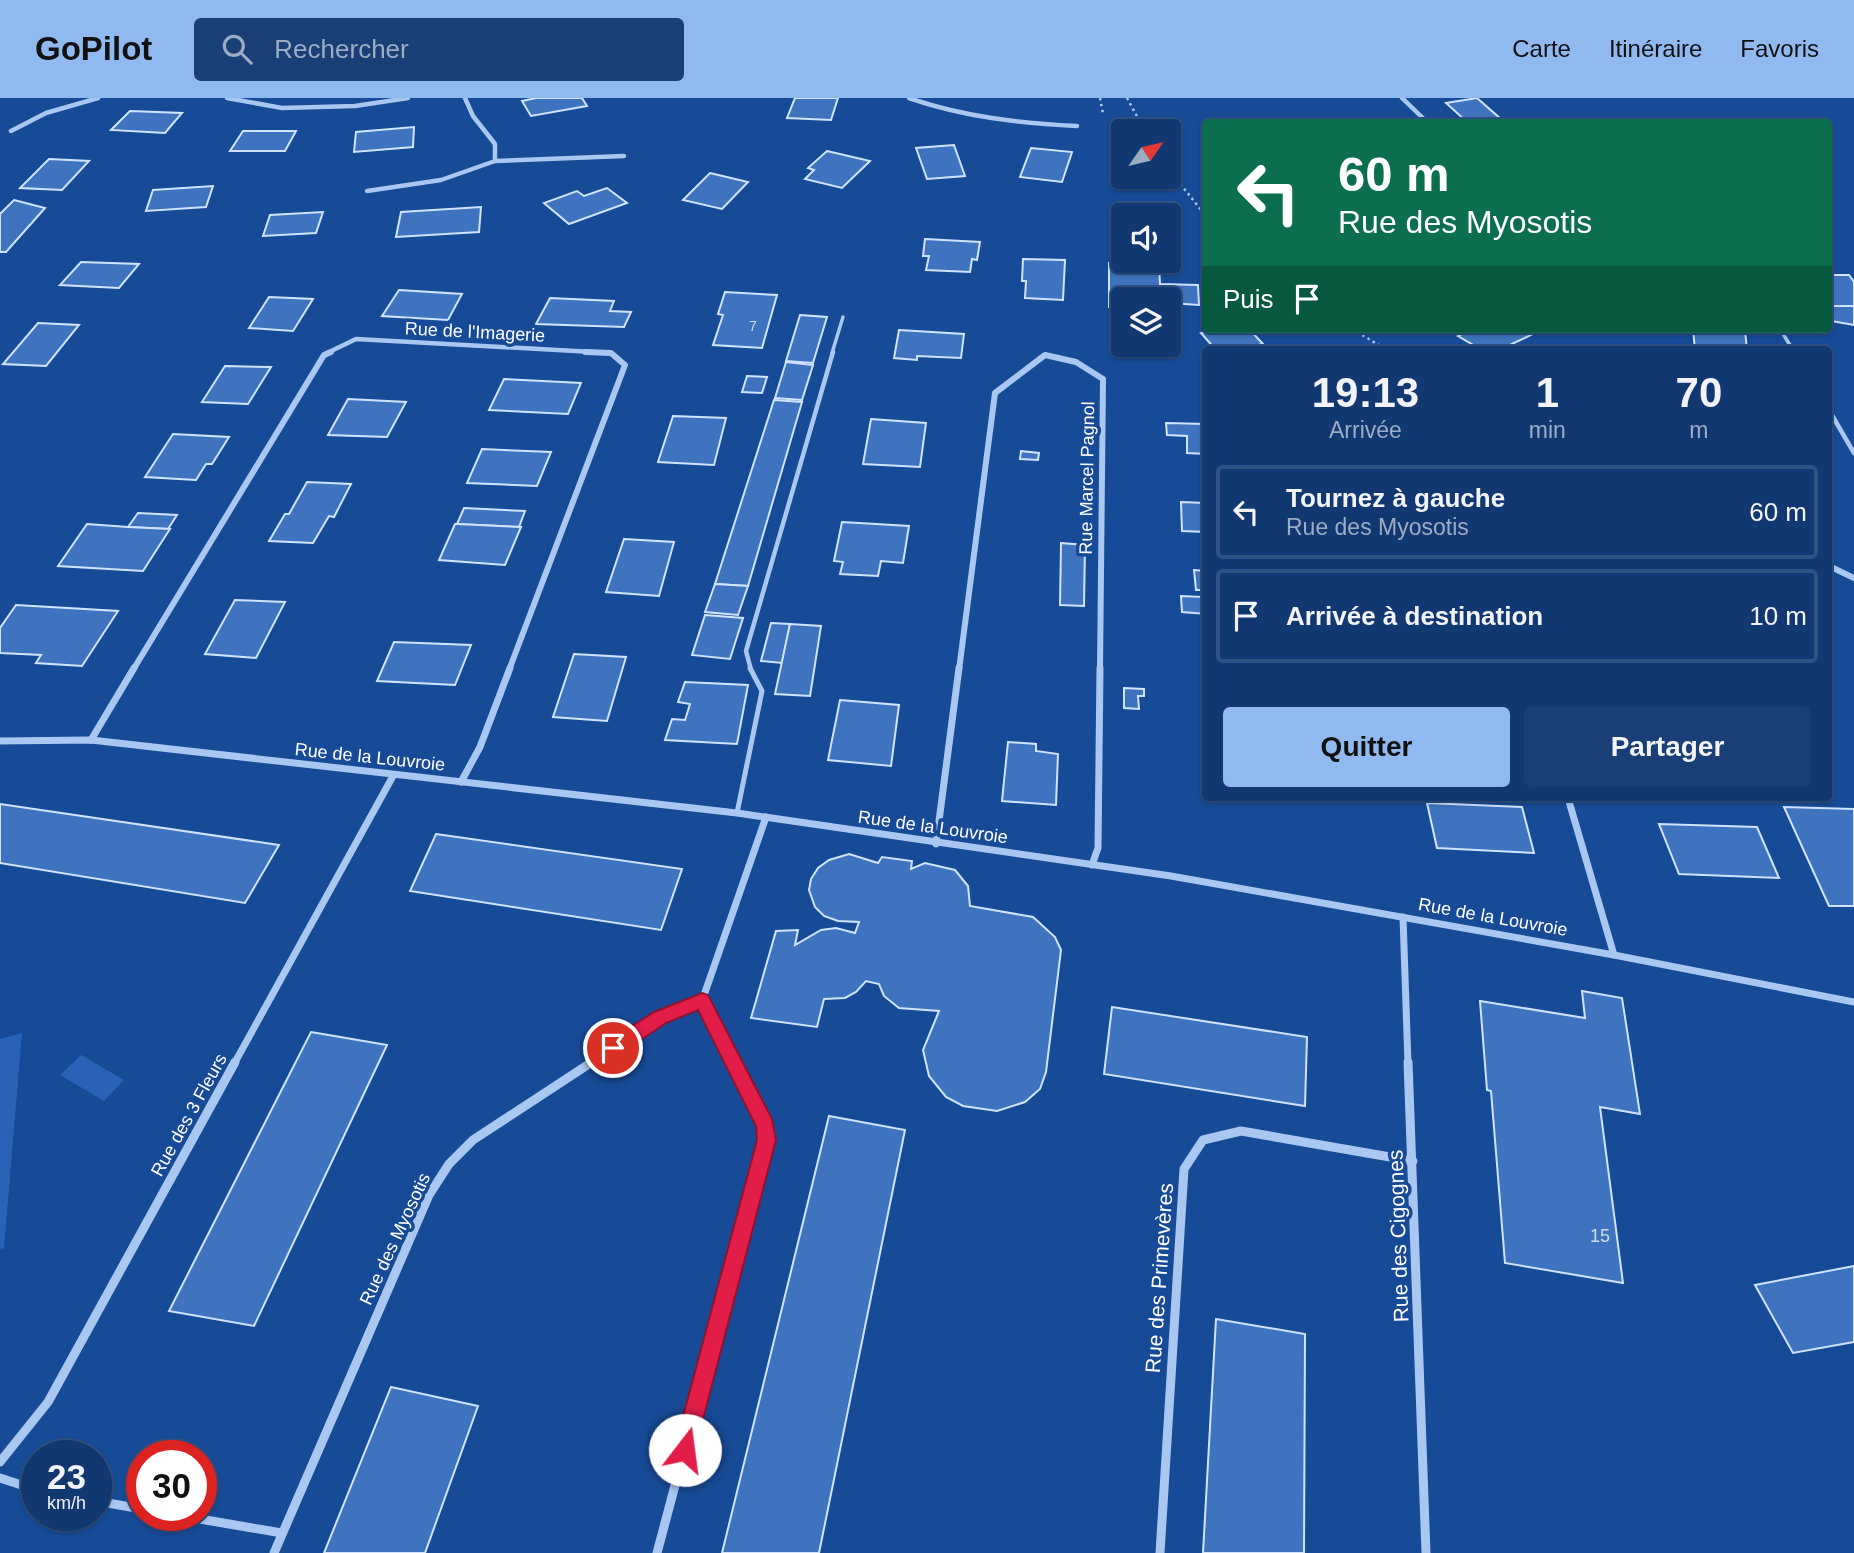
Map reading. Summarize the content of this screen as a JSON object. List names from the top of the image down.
{
  "streets": {
    "street": [
      "Rue de l'Imagerie",
      "Rue Marcel Pagnol",
      "Rue de la Louvroie",
      "Rue des 3 Fleurs",
      "Rue des Cigognes",
      "Rue des Myosotis",
      "Rue des Primevères"
    ]
  },
  "crossings": [
    ["Rue de l'Imagerie", "Rue de la Louvroie"],
    ["Rue Marcel Pagnol", "Rue de la Louvroie"],
    ["Rue de la Louvroie", "Rue des 3 Fleurs"],
    ["Rue de la Louvroie", "Rue des Cigognes"],
    ["Rue des Cigognes", "Rue des Primevères"]
  ],
  "house_numbers": ["7", "15"],
  "north": "top right",
  "page": {
    "header": "GoPilot",
    "search": "Rechercher",
    "nav": ["Carte", "Itinéraire", "Favoris"],
    "turn": ["60 m", "Rue des Myosotis"],
    "then": "Puis",
    "eta": [
      "19:13",
      "Arrivée",
      "1",
      "min",
      "70",
      "m"
    ],
    "list": [
      {
        "name": "Tournez à gauche",
        "note": "Rue des Myosotis",
        "value": "60 m"
      },
      {
        "name": "Arrivée à destination",
        "value": "10 m"
      }
    ],
    "buttons": ["Quitter", "Partager"],
    "speed": "23 km/h",
    "limit": "30"
  }
}
